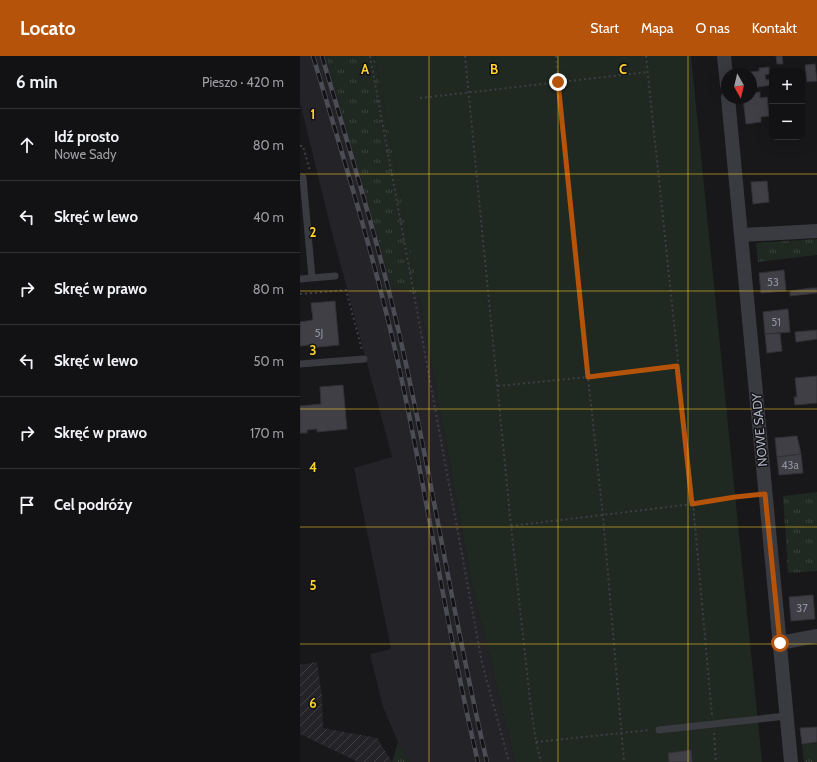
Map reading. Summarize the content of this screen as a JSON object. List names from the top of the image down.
{
  "streets": {
    "street": ["NOWE SADY"]
  },
  "house_numbers": [
    "53",
    "51",
    "5J",
    "43a",
    "37"
  ],
  "north": "bottom",
  "page": {
    "header": "Locato",
    "nav": [
      "Start",
      "Mapa",
      "O nas",
      "Kontakt"
    ],
    "heading": ["6 min", "Pieszo · 420 m"],
    "map_buttons": ["+", "−"],
    "list": [
      ["Idź prosto", "Nowe Sady", "80 m"],
      ["Skręć w lewo", "40 m"],
      ["Skręć w prawo", "80 m"],
      ["Skręć w lewo", "50 m"],
      ["Skręć w prawo", "170 m"],
      "Cel podróży"
    ]
  },
  "grid": {
    "columns": ["A", "B", "C"],
    "rows": [
      "1",
      "2",
      "3",
      "4",
      "5",
      "6"
    ]
  }
}
